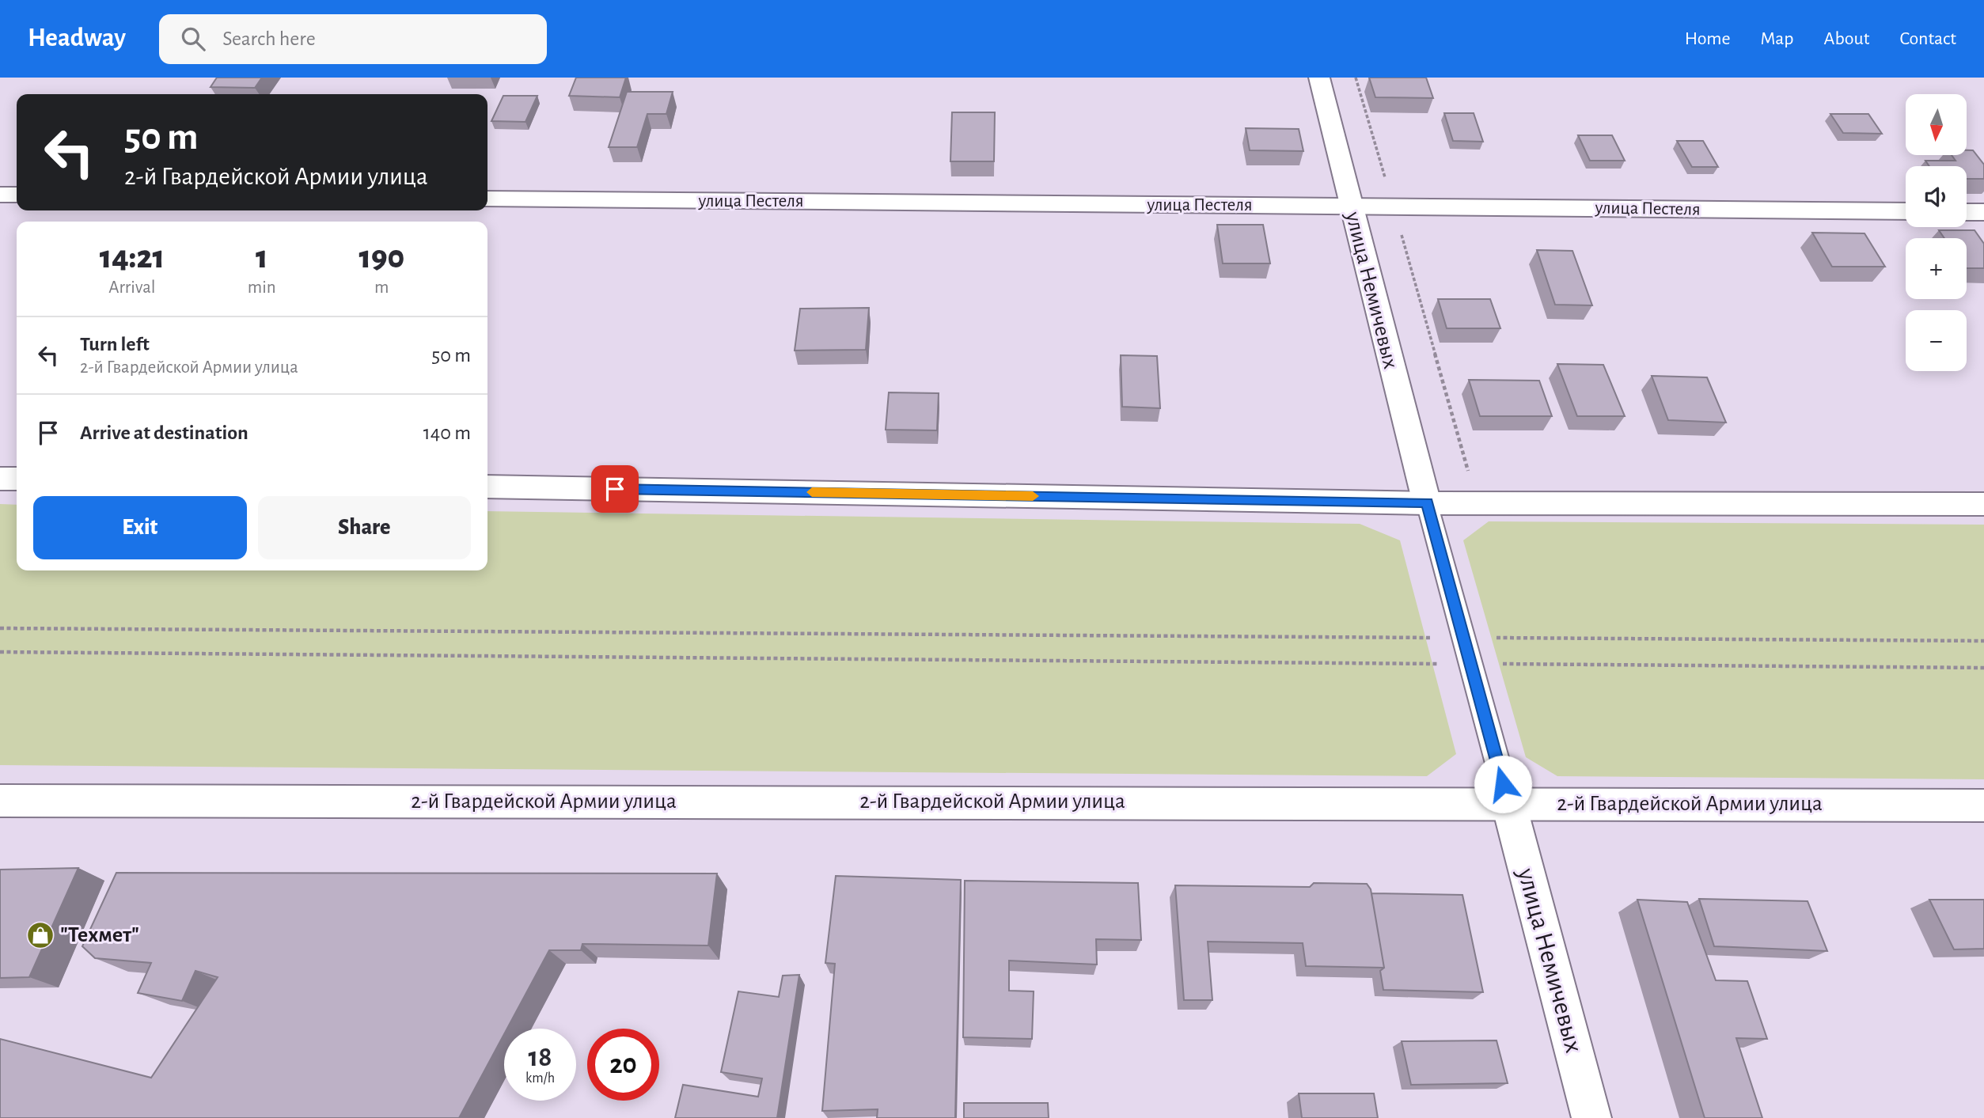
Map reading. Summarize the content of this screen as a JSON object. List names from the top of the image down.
{
  "streets": {
    "main road": ["улица Пестеля", "улица Немичевых", "2-й Гвардейской Армии улица"]
  },
  "crossings": [
    ["улица Пестеля", "улица Немичевых"],
    ["улица Немичевых", "2-й Гвардейской Армии улица"]
  ],
  "places": {
    "shop": ["\"Техмет\""]
  },
  "north": "bottom",
  "page": {
    "header": "Headway",
    "search": "Search here",
    "nav": [
      "Home",
      "Map",
      "About",
      "Contact"
    ],
    "map_buttons": ["+", "−"],
    "turn": ["50 m", "2-й Гвардейской Армии улица"],
    "eta": [
      "14:21",
      "Arrival",
      "1",
      "min",
      "190",
      "m"
    ],
    "list": [
      {
        "name": "Turn left",
        "note": "2-й Гвардейской Армии улица",
        "value": "50 m"
      },
      {
        "name": "Arrive at destination",
        "value": "140 m"
      }
    ],
    "buttons": ["Exit", "Share"],
    "speed": "18 km/h",
    "limit": "20"
  }
}
